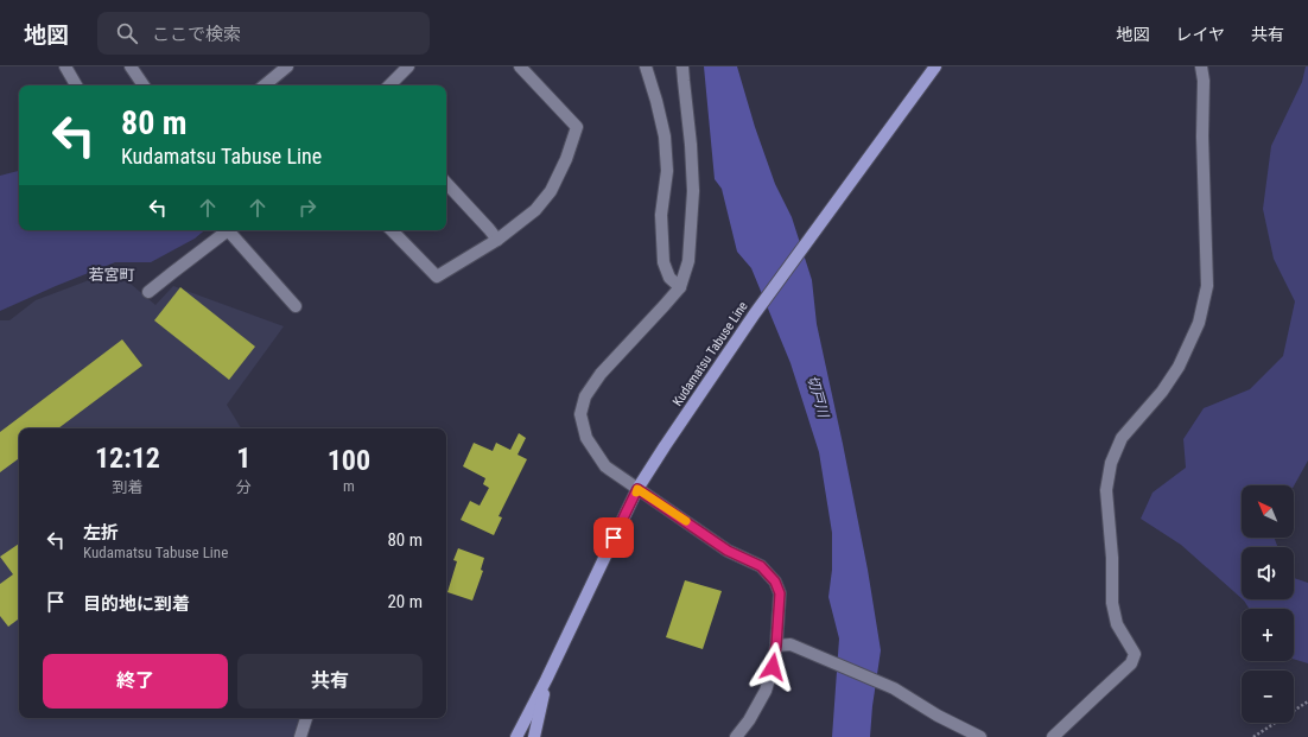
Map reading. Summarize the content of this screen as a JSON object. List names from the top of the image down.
{
  "streets": {
    "main road": ["Kudamatsu Tabuse Line"]
  },
  "districts": ["若宮町"],
  "water": ["切戸川"],
  "north": "top left",
  "page": {
    "header": "地図",
    "search": "ここで検索",
    "nav": ["地図", "レイヤ", "共有"],
    "turn": ["80 m", "Kudamatsu Tabuse Line"],
    "eta": [
      "12:12",
      "到着",
      "1",
      "分",
      "100",
      "m"
    ],
    "map_buttons": ["+", "−"],
    "list": [
      {
        "name": "左折",
        "note": "Kudamatsu Tabuse Line",
        "value": "80 m"
      },
      {
        "name": "目的地に到着",
        "value": "20 m"
      }
    ],
    "buttons": ["終了", "共有"]
  }
}
